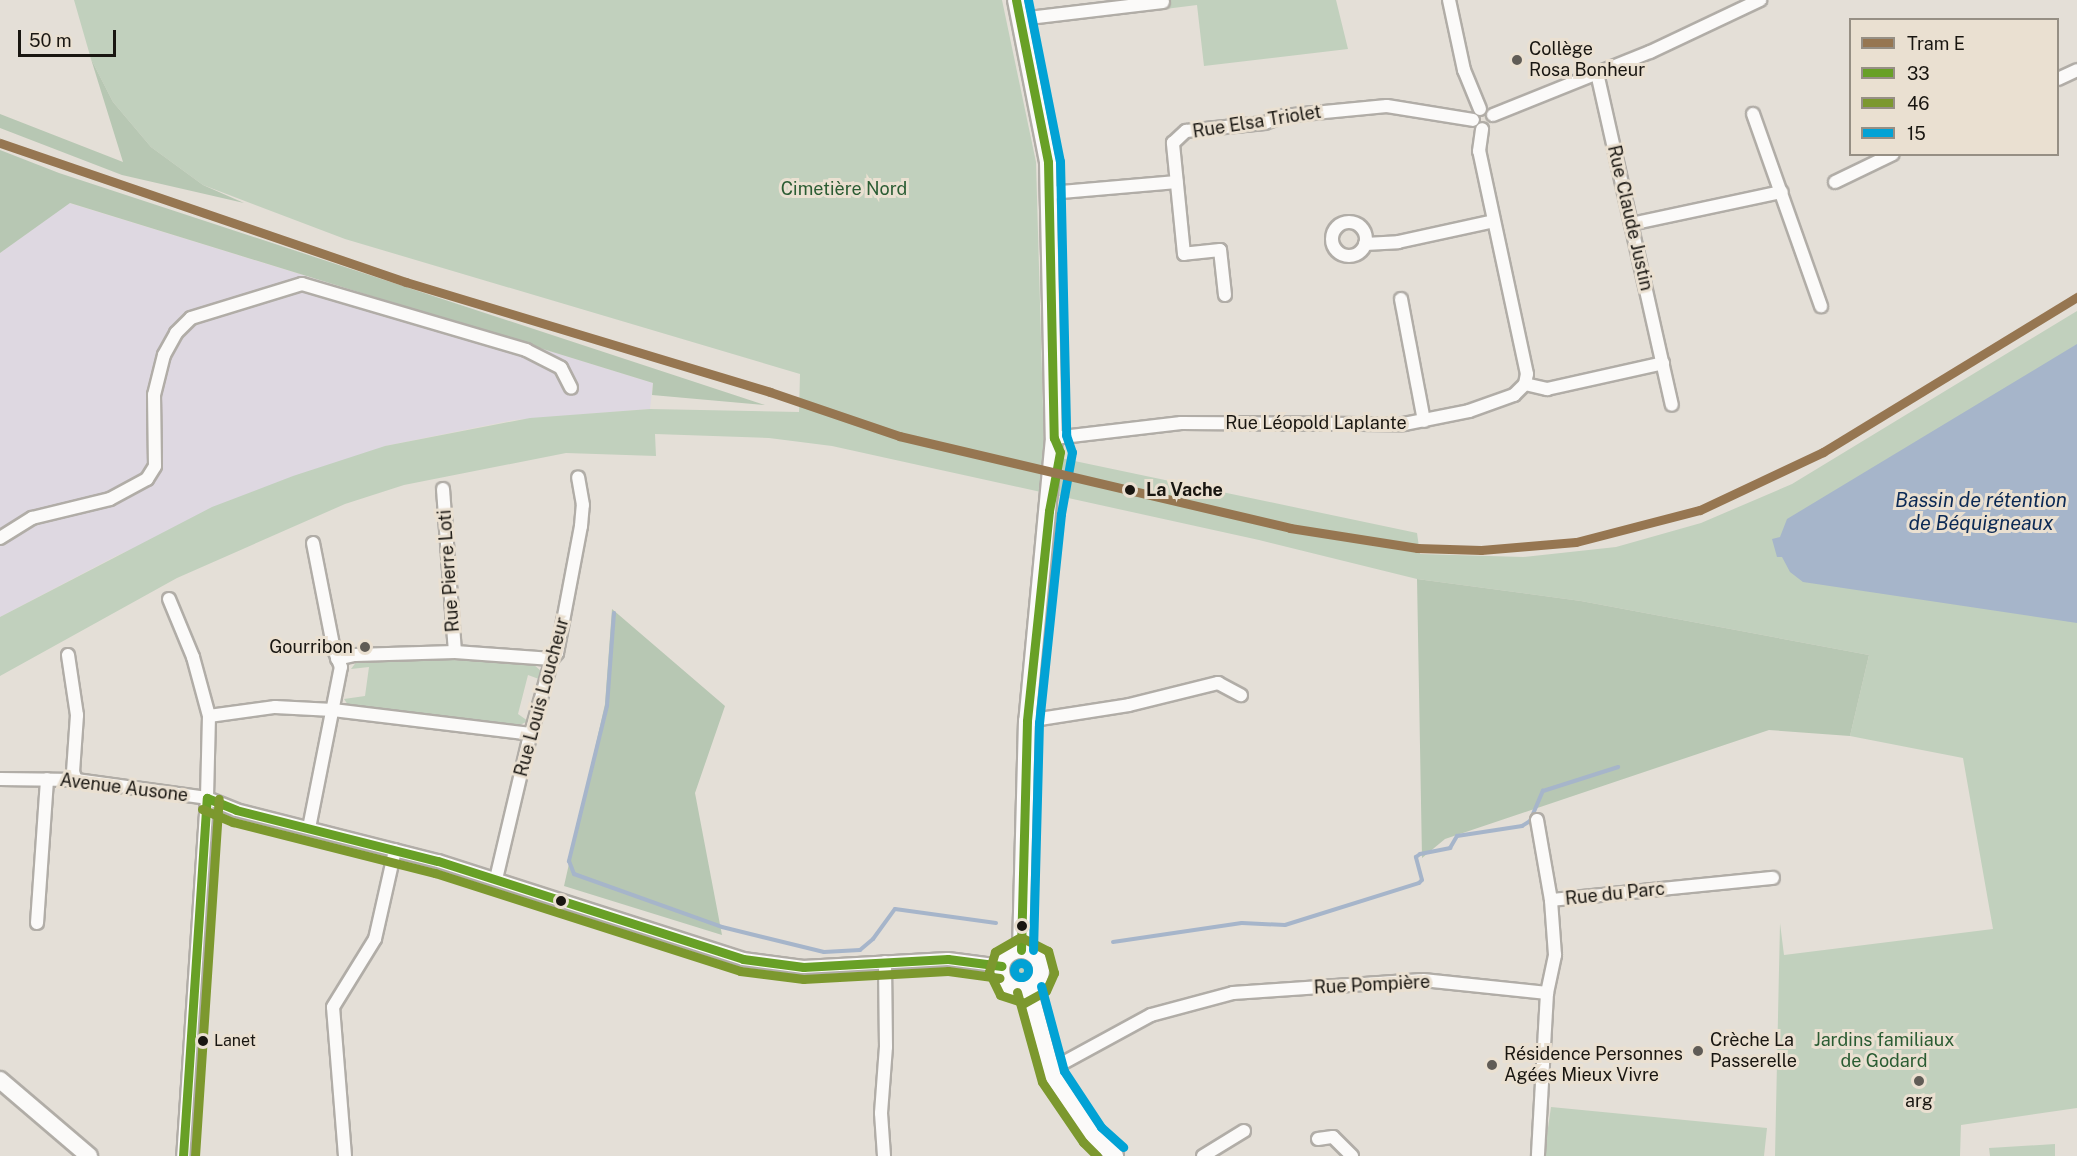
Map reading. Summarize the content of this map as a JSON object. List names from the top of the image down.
{
  "streets": {
    "street": [
      "Rue Elsa Triolet",
      "Rue Claude Justin",
      "Rue Léopold Laplante",
      "Rue Pierre Loti",
      "Rue Louis Loucheur",
      "Avenue Ausone",
      "Rue du Parc",
      "Rue Pompière"
    ]
  },
  "crossings": [
    ["Rue Louis Loucheur", "Avenue Ausone"],
    ["Rue du Parc", "Rue Pompière"]
  ],
  "water": ["Bassin de rétention de Béquigneaux"],
  "parks": ["Cimetière Nord", "Jardins familiaux de Godard"],
  "places": [
    "Collège Rosa Bonheur",
    "La Vache",
    "Gourribon",
    "Lanet",
    "Crèche La Passerelle",
    "Résidence Personnes Agées Mieux Vivre",
    "arg"
  ],
  "lines": [
    "transit line 33",
    "transit line 15",
    "tram line E",
    "transit line 46"
  ],
  "legend": [
    "Tram E",
    "33",
    "46",
    "15"
  ],
  "scale_bar": "50 m"
}
